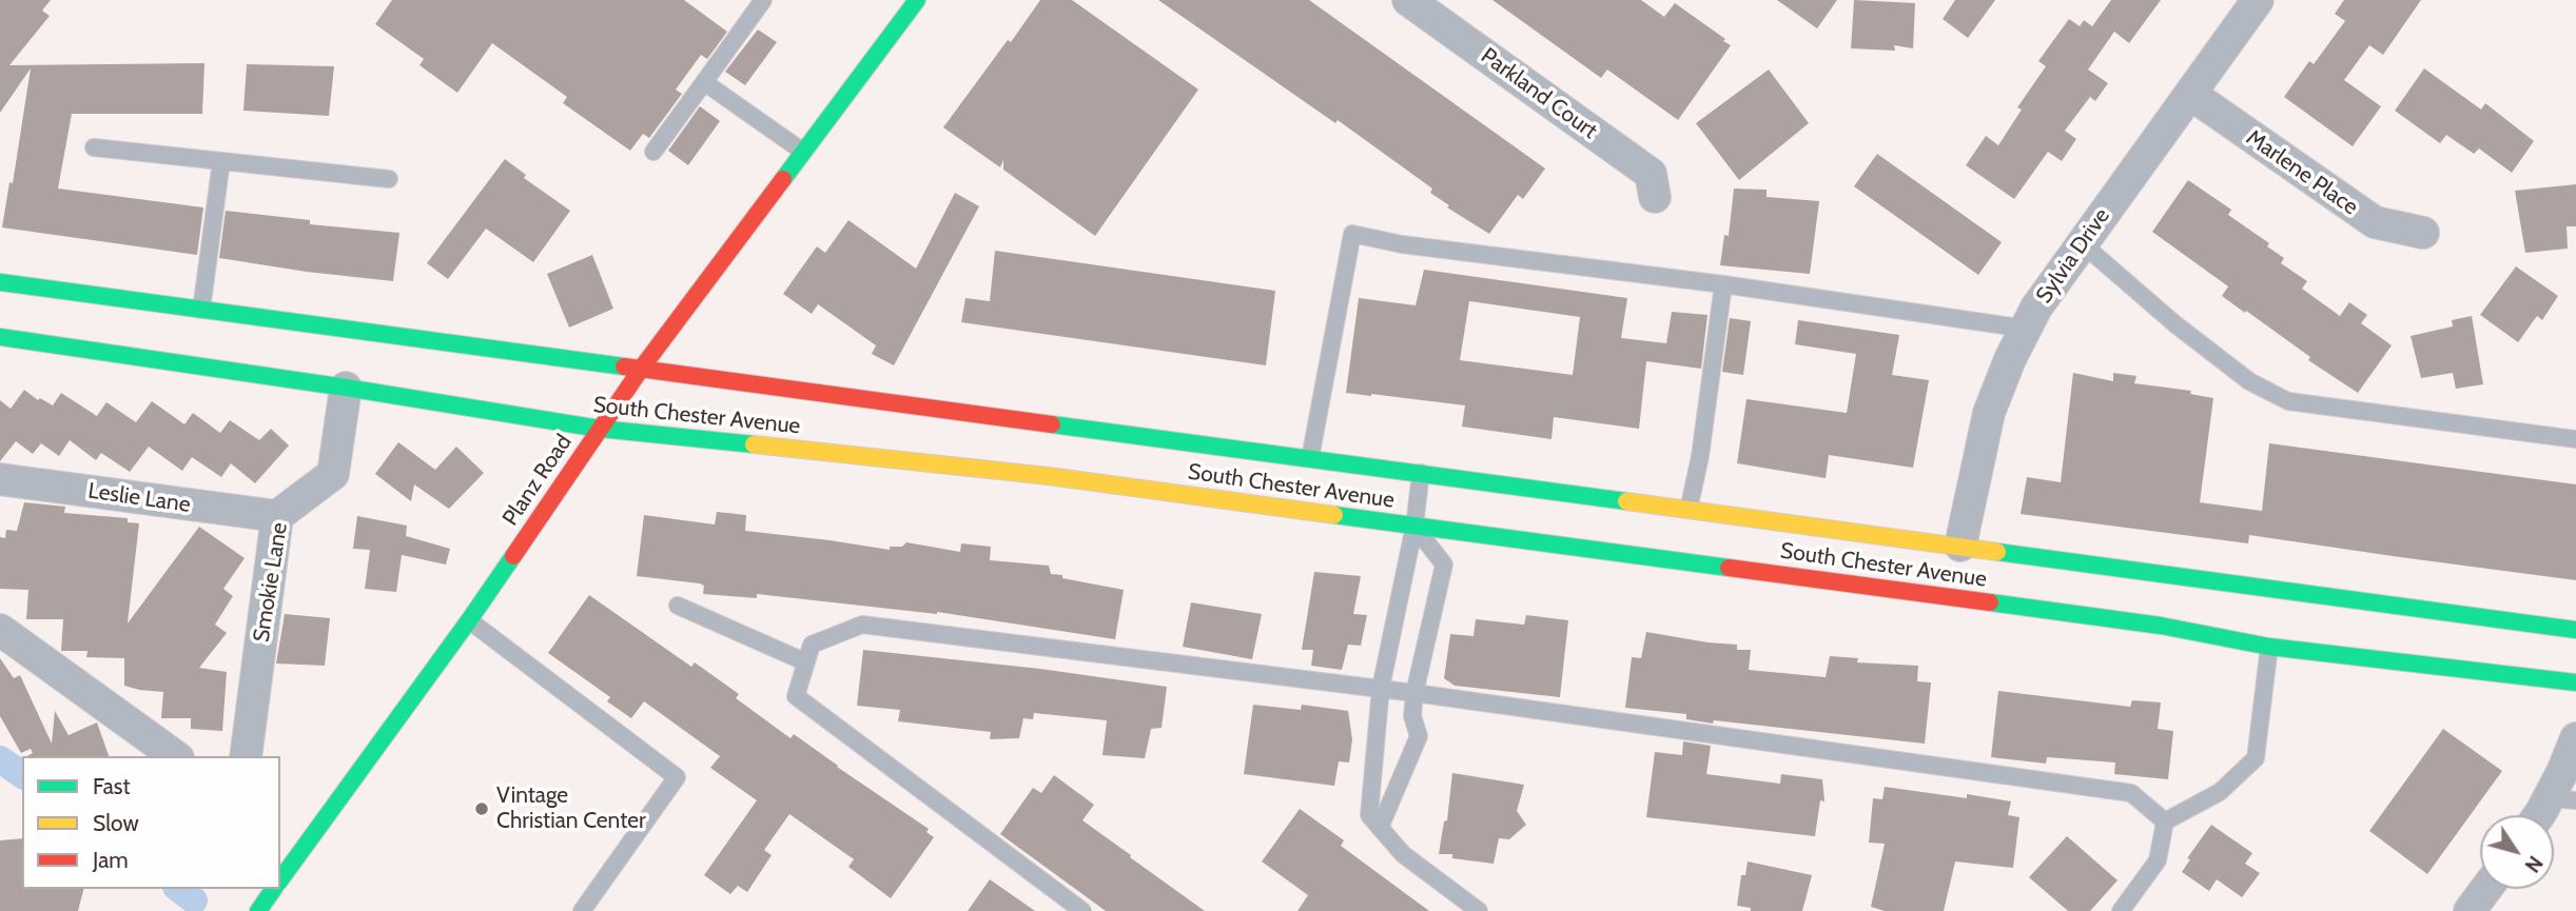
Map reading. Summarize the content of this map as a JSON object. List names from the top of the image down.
{
  "streets": {
    "main road": ["South Chester Avenue", "Planz Road"],
    "street": [
      "Parkland Court",
      "Marlene Place",
      "Sylvia Drive",
      "Leslie Lane",
      "Smokie Lane"
    ]
  },
  "crossings": [
    ["Marlene Place", "Sylvia Drive"],
    ["Sylvia Drive", "South Chester Avenue"],
    ["South Chester Avenue", "Planz Road"],
    ["South Chester Avenue", "Smokie Lane"],
    ["Leslie Lane", "Smokie Lane"]
  ],
  "places": ["Vintage Christian Center"],
  "legend": ["Fast", "Slow", "Jam"],
  "north": "bottom right"
}
